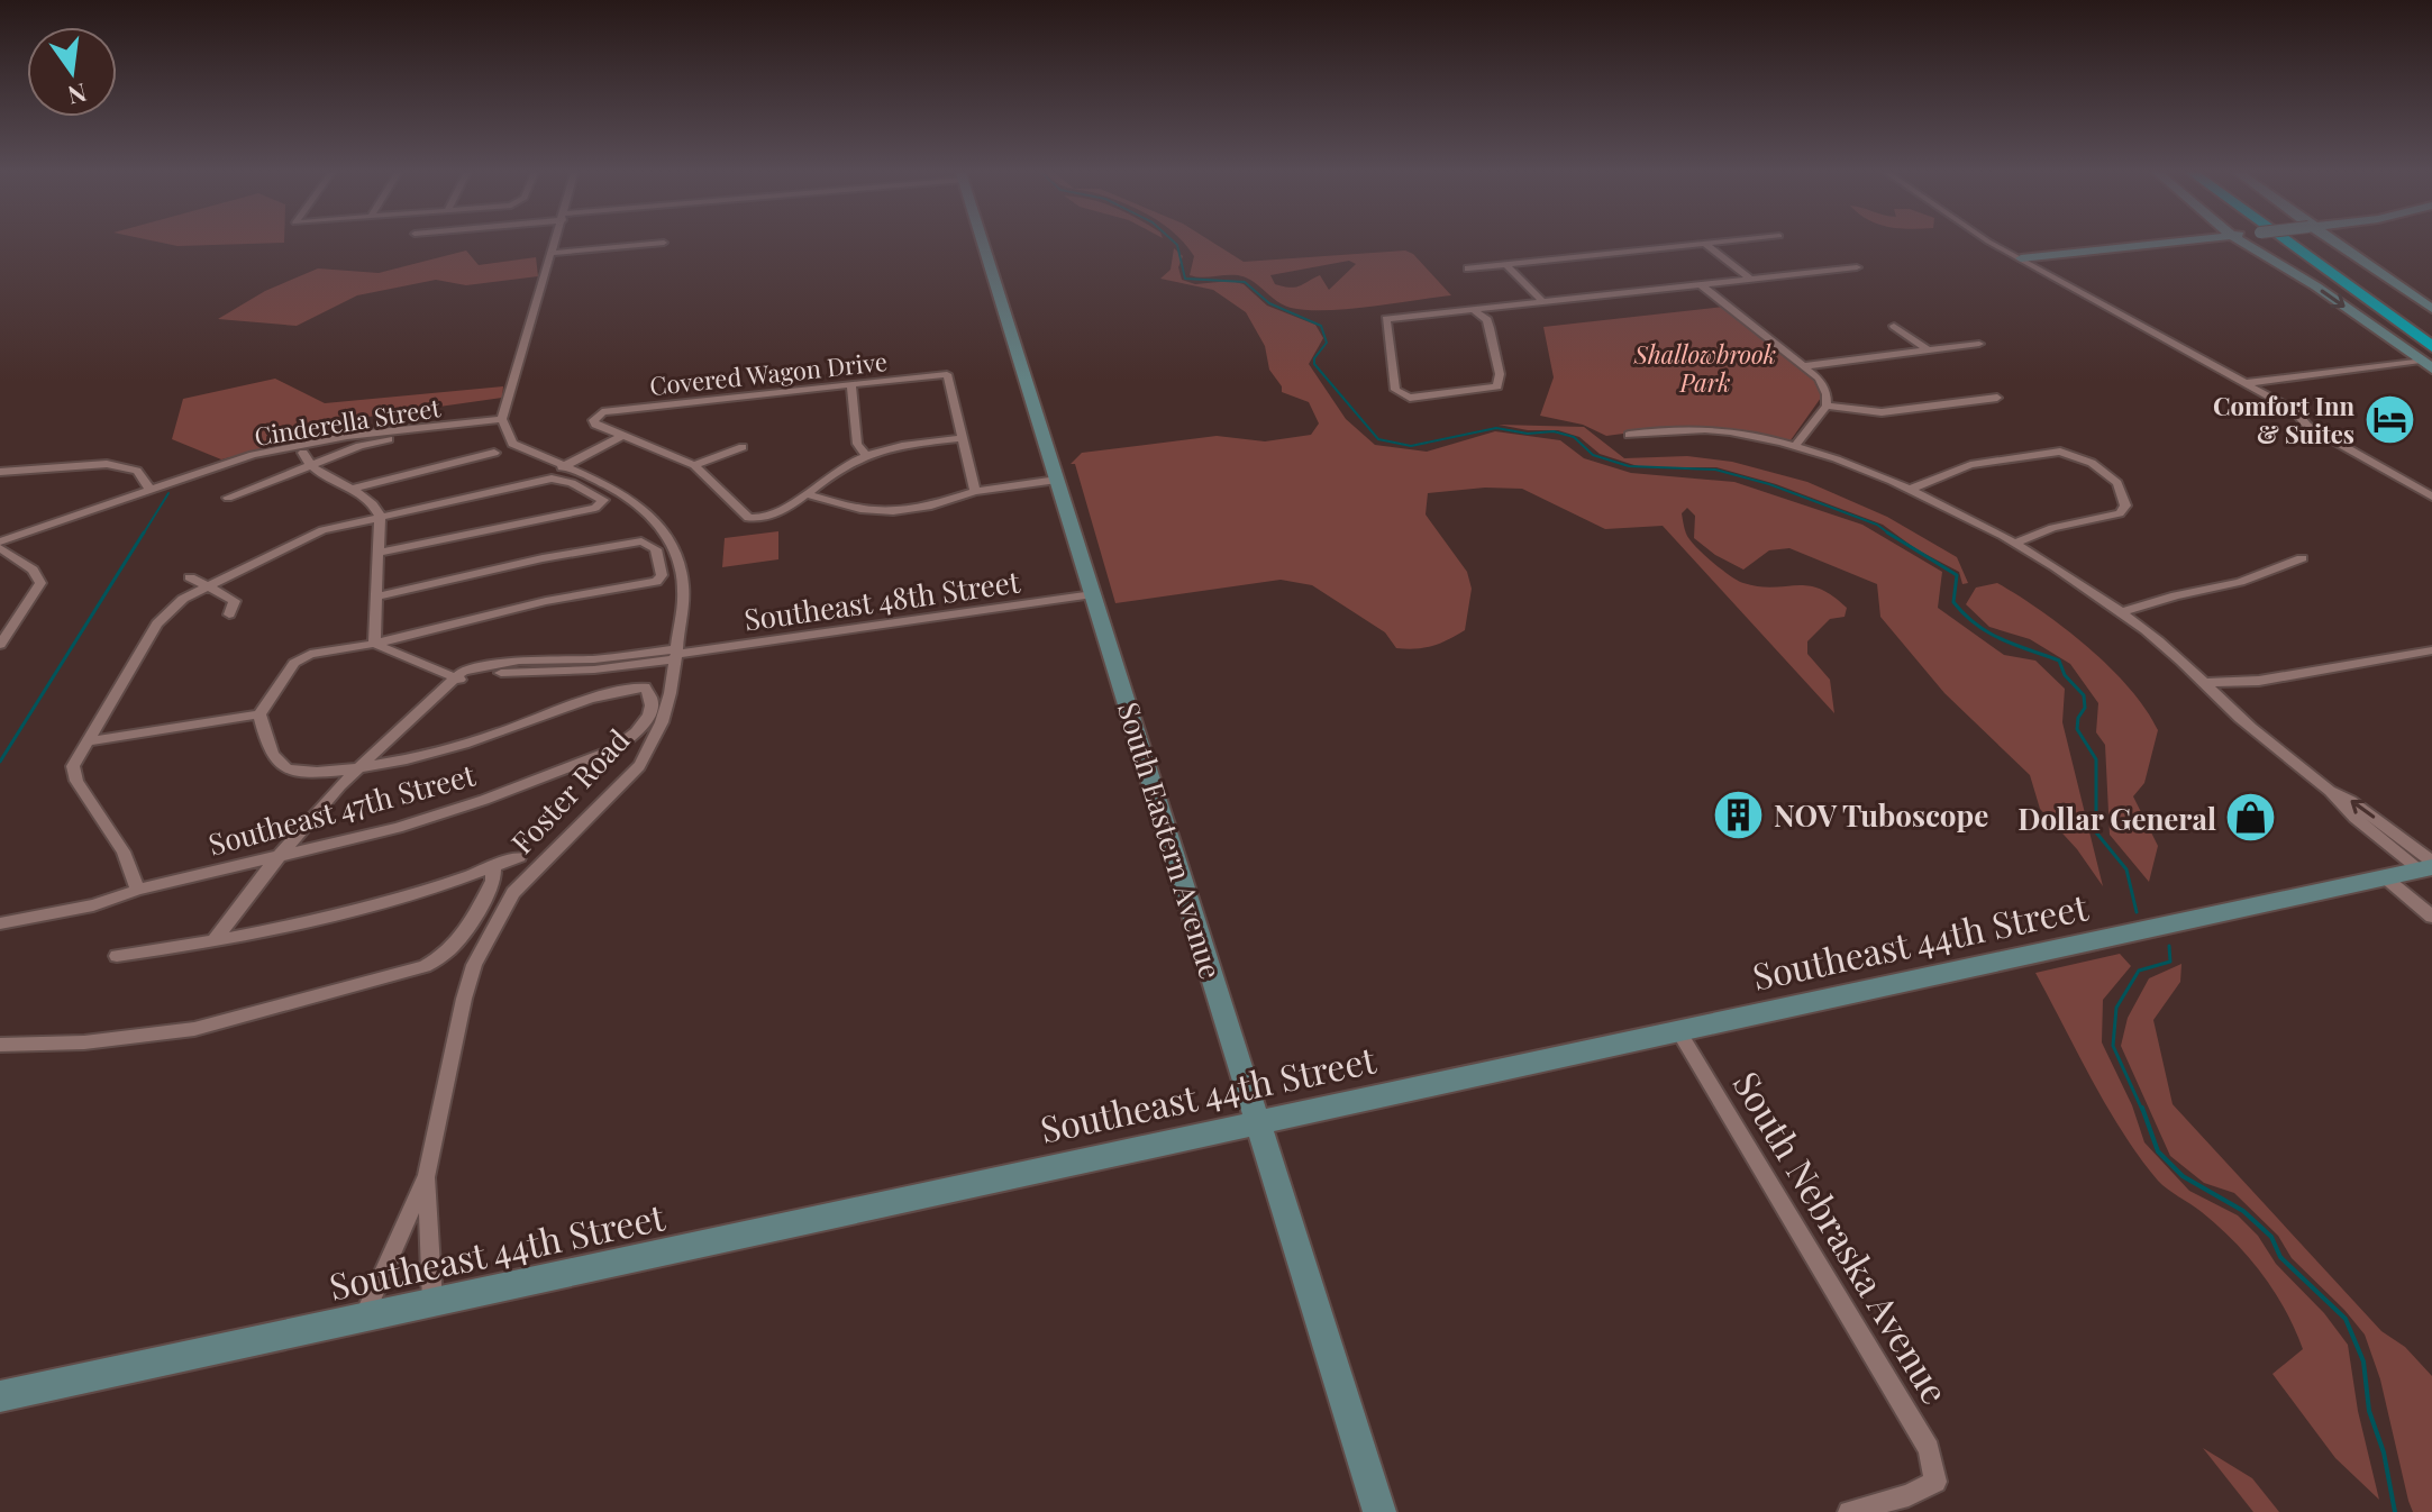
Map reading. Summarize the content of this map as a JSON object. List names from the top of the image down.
{
  "streets": {
    "main road": ["South Eastern Avenue", "Southeast 44th Street"],
    "street": [
      "Covered Wagon Drive",
      "Cinderella Street",
      "Southeast 48th Street",
      "Foster Road",
      "Southeast 47th Street",
      "South Nebraska Avenue"
    ]
  },
  "crossings": [
    ["Cinderella Street", "Foster Road"],
    ["Southeast 48th Street", "Foster Road"],
    ["Southeast 48th Street", "South Eastern Avenue"],
    ["Foster Road", "Southeast 44th Street"],
    ["South Eastern Avenue", "Southeast 44th Street"],
    ["Southeast 44th Street", "South Nebraska Avenue"]
  ],
  "parks": ["Shallowbrook Park"],
  "places": {
    "hotel": ["Comfort Inn & Suites"],
    "building": ["NOV Tuboscope"],
    "shop": ["Dollar General"]
  },
  "north": "bottom"
}
